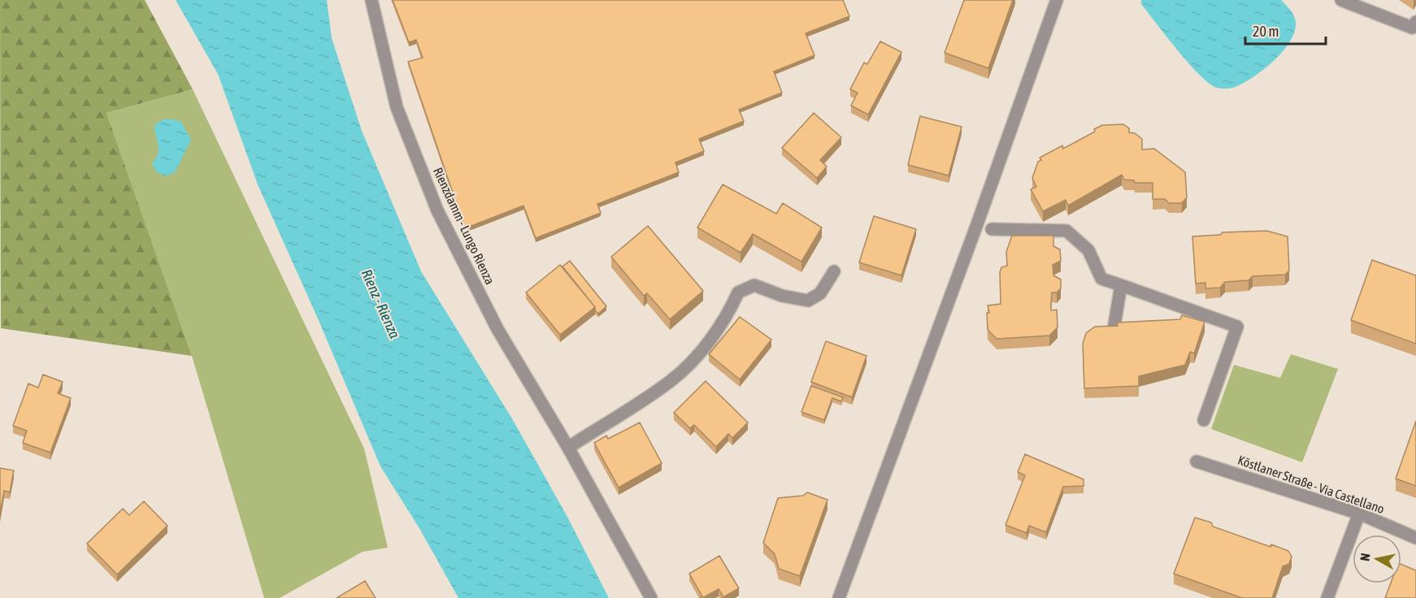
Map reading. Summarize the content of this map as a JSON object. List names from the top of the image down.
{
  "streets": {
    "street": ["Rienzdamm - Lungo Rienza", "Köstlaner Straße - Via Castellano"]
  },
  "water": ["Rienz - Rienza"],
  "scale_bar": "20 m",
  "north": "left"
}
